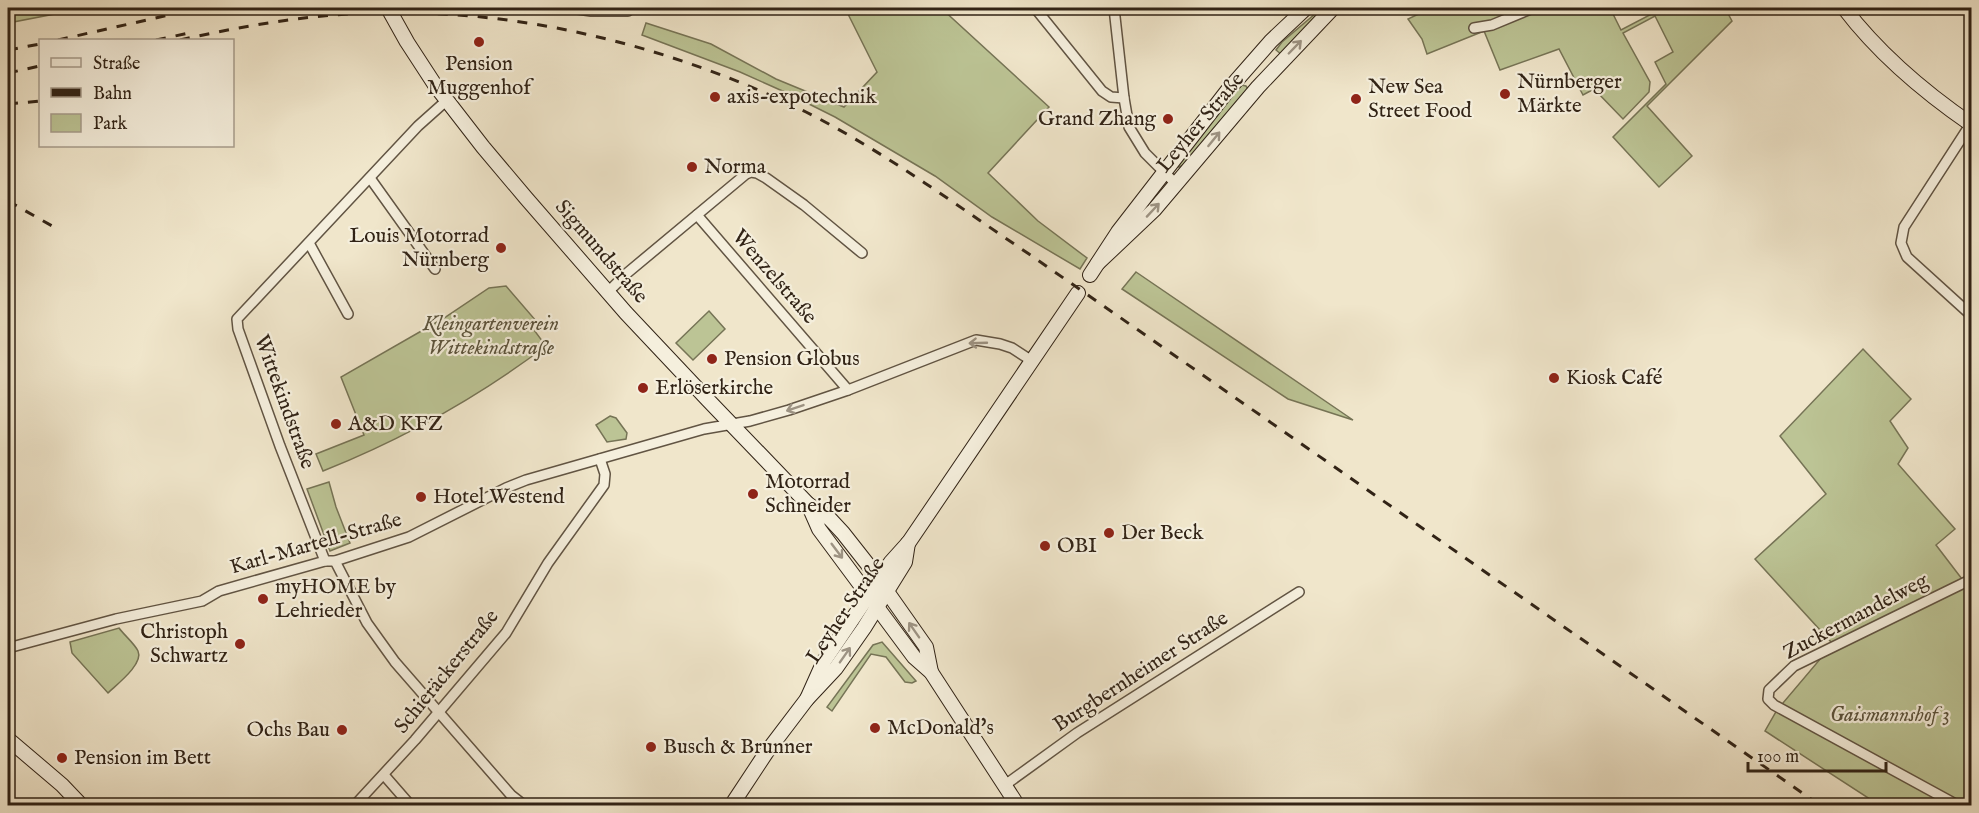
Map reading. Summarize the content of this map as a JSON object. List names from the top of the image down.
{
  "streets": {
    "main road": ["Leyher Straße", "Sigmundstraße"],
    "street": [
      "Wenzelstraße",
      "Wittekindstraße",
      "Karl-Martell-Straße",
      "Zuckermandelweg",
      "Schieräckerstraße",
      "Burgbernheimer Straße"
    ]
  },
  "crossings": [
    ["Leyher Straße", "Sigmundstraße"],
    ["Leyher Straße", "Karl-Martell-Straße"],
    ["Sigmundstraße", "Wittekindstraße"],
    ["Sigmundstraße", "Karl-Martell-Straße"],
    ["Sigmundstraße", "Burgbernheimer Straße"],
    ["Wenzelstraße", "Karl-Martell-Straße"],
    ["Wittekindstraße", "Karl-Martell-Straße"],
    ["Karl-Martell-Straße", "Schieräckerstraße"]
  ],
  "parks": ["Kleingartenverein Wittekindstraße", "Gaismannshof 3"],
  "places": [
    "Pension Muggenhof",
    "Nürnberger Märkte",
    "axis-expotechnik",
    "New Sea Street Food",
    "Grand Zhang",
    "Norma",
    "Louis Motorrad Nürnberg",
    "Pension Globus",
    "Kiosk Café",
    "Erlöserkirche",
    "A&D KFZ",
    "Motorrad Schneider",
    "Hotel Westend",
    "Der Beck",
    "OBI",
    "myHOME by Lehrieder",
    "Christoph Schwartz",
    "McDonald's",
    "Ochs Bau",
    "Busch & Brunner",
    "Pension im Bett"
  ],
  "legend": ["Straße", "Bahn", "Park"],
  "scale_bar": "100 m"
}
